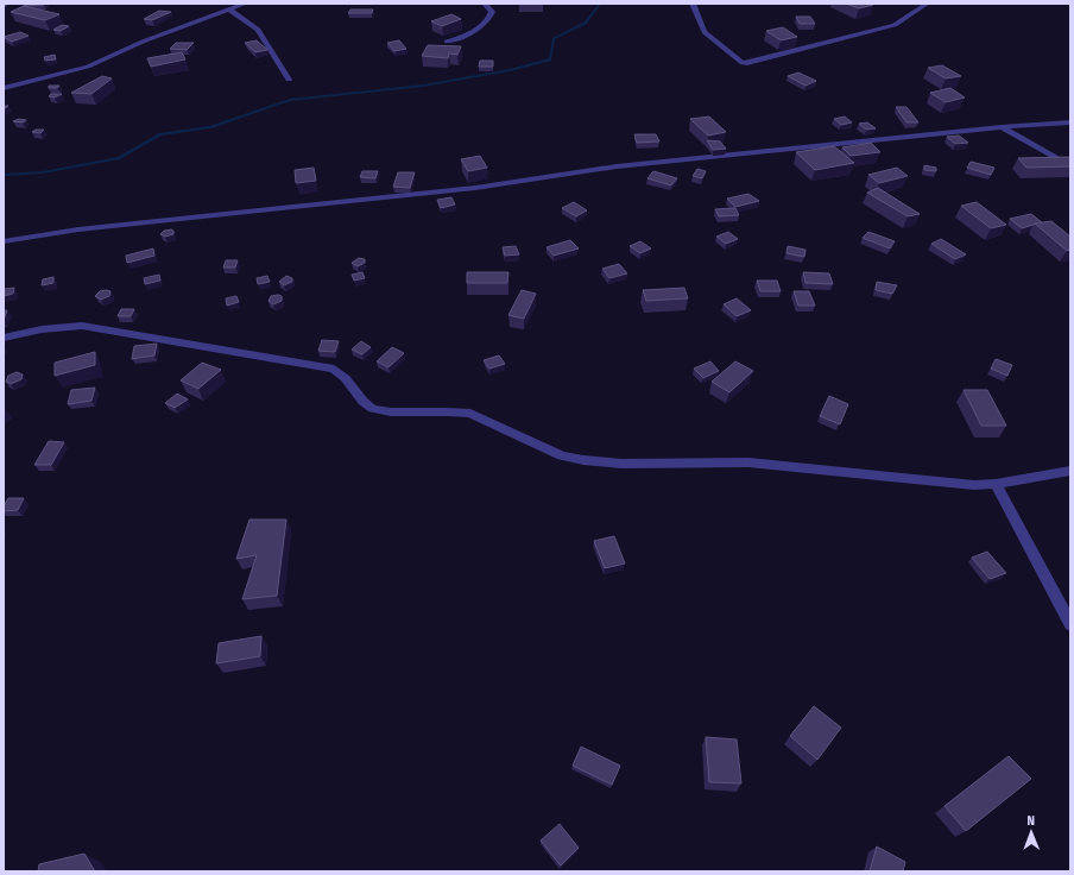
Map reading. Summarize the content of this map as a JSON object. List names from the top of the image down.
{
  "north": "top"
}
